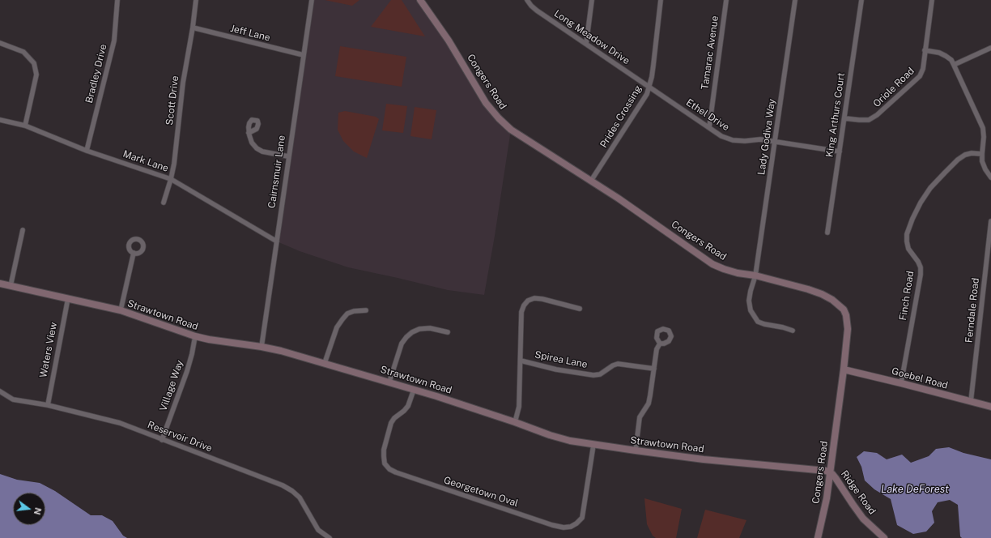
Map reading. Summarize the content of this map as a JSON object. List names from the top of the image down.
{
  "streets": {
    "street": [
      "Jeff Lane",
      "Long Meadow Drive",
      "Tamarac Avenue",
      "Bradley Drive",
      "Congers Road",
      "Oriole Road",
      "Scott Drive",
      "Ethel Drive",
      "King Arthurs Court",
      "Prides Crossing",
      "Lady Godiva Way",
      "Mark Lane",
      "Cairnsmuir Lane",
      "Finch Road",
      "Ferndale Road",
      "Strawtown Road",
      "Waters View",
      "Spirea Lane",
      "Goebel Road",
      "Village Way",
      "Reservoir Drive",
      "Georgetown Oval",
      "Ridge Road"
    ]
  },
  "crossings": [
    ["Jeff Lane", "Scott Drive"],
    ["Jeff Lane", "Cairnsmuir Lane"],
    ["Long Meadow Drive", "Ethel Drive"],
    ["Long Meadow Drive", "Prides Crossing"],
    ["Tamarac Avenue", "Ethel Drive"],
    ["Bradley Drive", "Mark Lane"],
    ["Congers Road", "Prides Crossing"],
    ["Congers Road", "Lady Godiva Way"],
    ["Congers Road", "Strawtown Road"],
    ["Congers Road", "Goebel Road"],
    ["Congers Road", "Ridge Road"],
    ["Oriole Road", "King Arthurs Court"],
    ["Scott Drive", "Mark Lane"],
    ["Ethel Drive", "King Arthurs Court"],
    ["Ethel Drive", "Prides Crossing"],
    ["Ethel Drive", "Lady Godiva Way"],
    ["Mark Lane", "Cairnsmuir Lane"],
    ["Cairnsmuir Lane", "Strawtown Road"],
    ["Finch Road", "Goebel Road"],
    ["Ferndale Road", "Goebel Road"],
    ["Strawtown Road", "Waters View"],
    ["Strawtown Road", "Village Way"],
    ["Strawtown Road", "Georgetown Oval"],
    ["Strawtown Road", "Ridge Road"],
    ["Waters View", "Reservoir Drive"],
    ["Village Way", "Reservoir Drive"]
  ],
  "water": ["Lake DeForest"],
  "north": "right"
}
